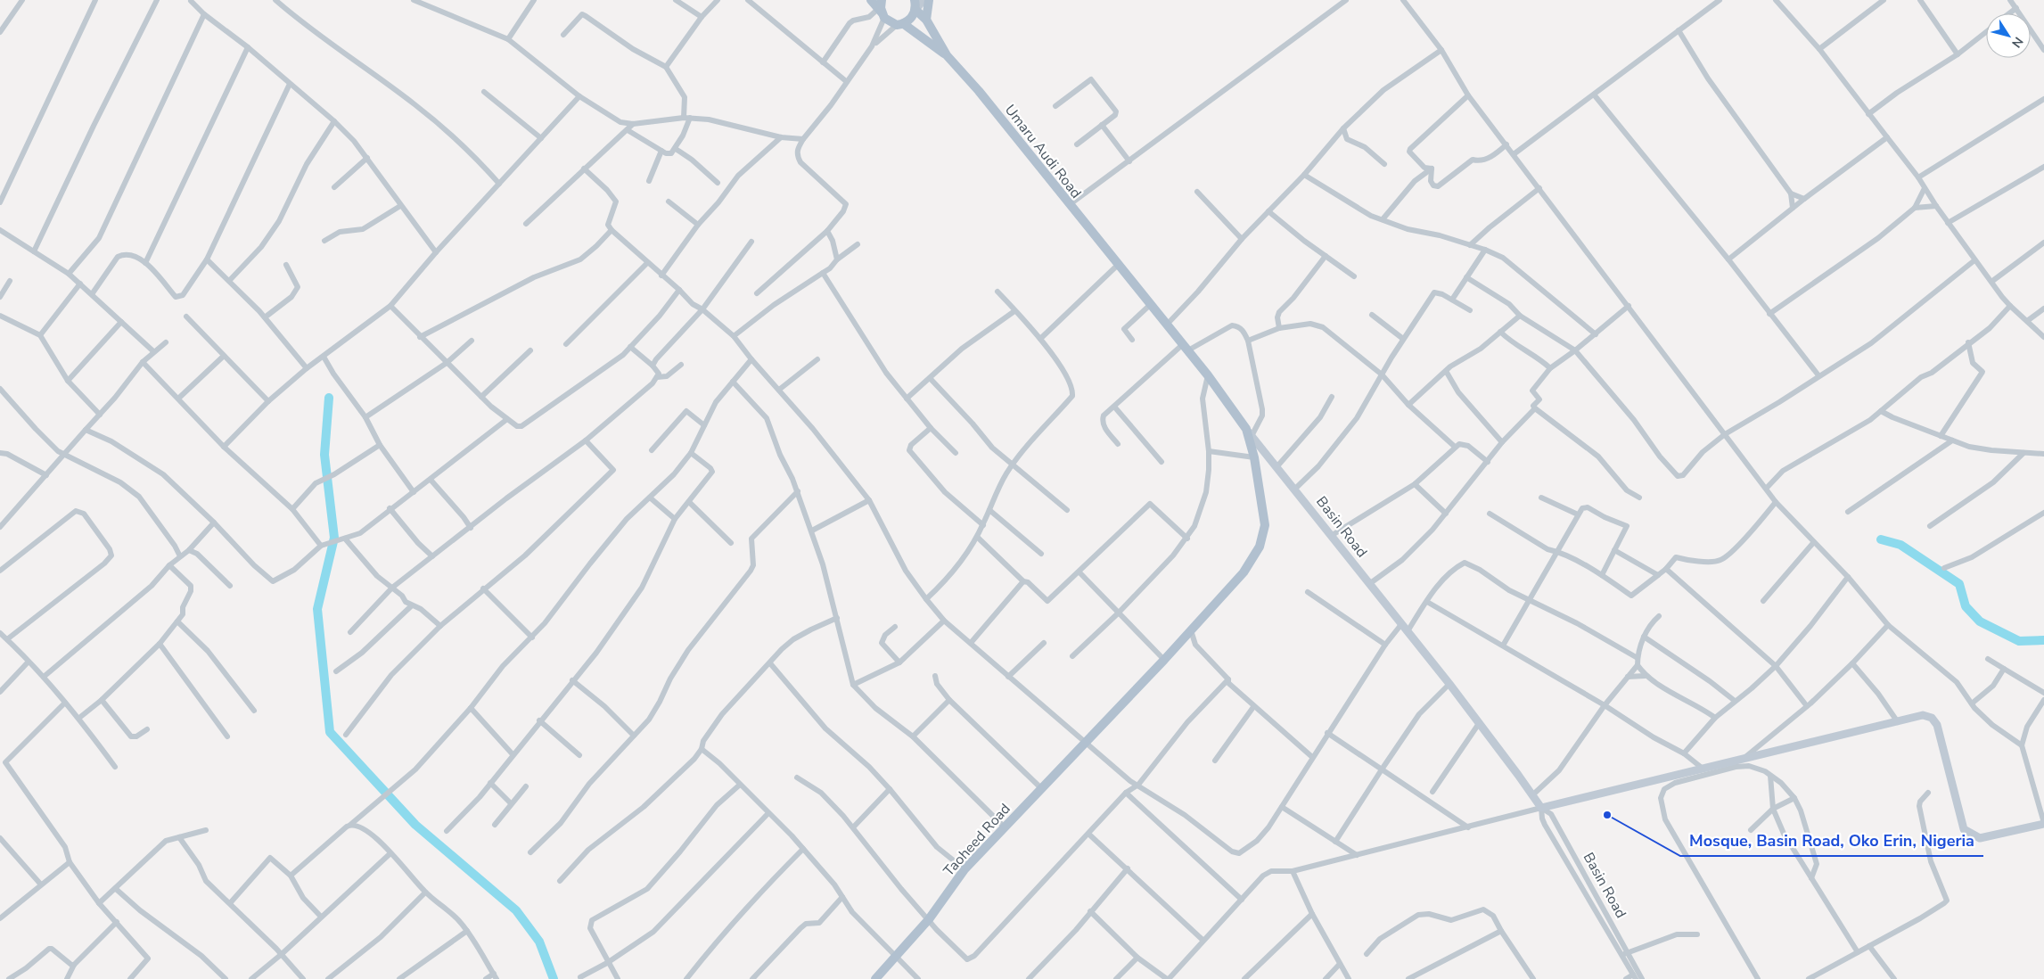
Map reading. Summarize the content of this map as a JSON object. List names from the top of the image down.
{
  "streets": {
    "main road": ["Umaru Audi Road", "Basin Road", "Taoheed Road"]
  },
  "crossings": [
    ["Umaru Audi Road", "Basin Road"],
    ["Basin Road", "Taoheed Road"]
  ],
  "places": ["Mosque, Basin Road, Oko Erin, Nigeria"],
  "north": "bottom right"
}
